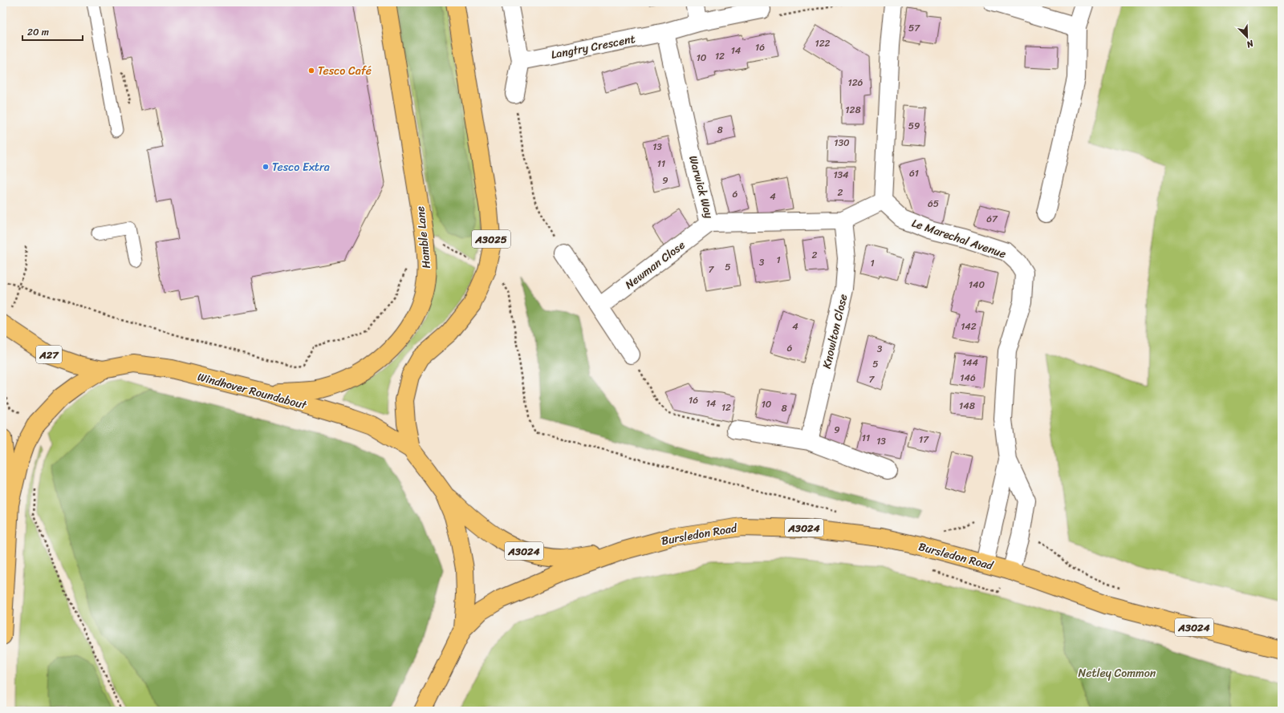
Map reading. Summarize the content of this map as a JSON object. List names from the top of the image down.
{
  "streets": {
    "main road": [
      "Hamble Lane",
      "A3025",
      "A27",
      "Windhover Roundabout",
      "A3024",
      "Bursledon Road"
    ],
    "street": [
      "Langtry Crescent",
      "Warwick Way",
      "Le Marechal Avenue",
      "Newman Close",
      "Knowlton Close"
    ]
  },
  "crossings": [
    ["Langtry Crescent", "Warwick Way"],
    ["Warwick Way", "Le Marechal Avenue"],
    ["Warwick Way", "Newman Close"],
    ["Warwick Way", "Knowlton Close"],
    ["Hamble Lane", "Windhover Roundabout"],
    ["Le Marechal Avenue", "Bursledon Road"],
    ["A3025", "Windhover Roundabout"],
    ["A27", "Windhover Roundabout"],
    ["Windhover Roundabout", "Bursledon Road"]
  ],
  "parks": ["Netley Common"],
  "places": ["Tesco Café", "Tesco Extra"],
  "house_numbers": [
    "57",
    "122",
    "16",
    "14",
    "12",
    "10",
    "126",
    "128",
    "59",
    "8",
    "130",
    "13",
    "11",
    "61",
    "134",
    "9",
    "2",
    "6",
    "4",
    "65",
    "67",
    "2",
    "1",
    "3",
    "1",
    "5",
    "7",
    "140",
    "4",
    "142",
    "6",
    "3",
    "144",
    "5",
    "146",
    "7",
    "16",
    "14",
    "10",
    "148",
    "12",
    "8",
    "9",
    "11",
    "17",
    "13"
  ],
  "scale_bar": "20 m",
  "north": "bottom right"
}
